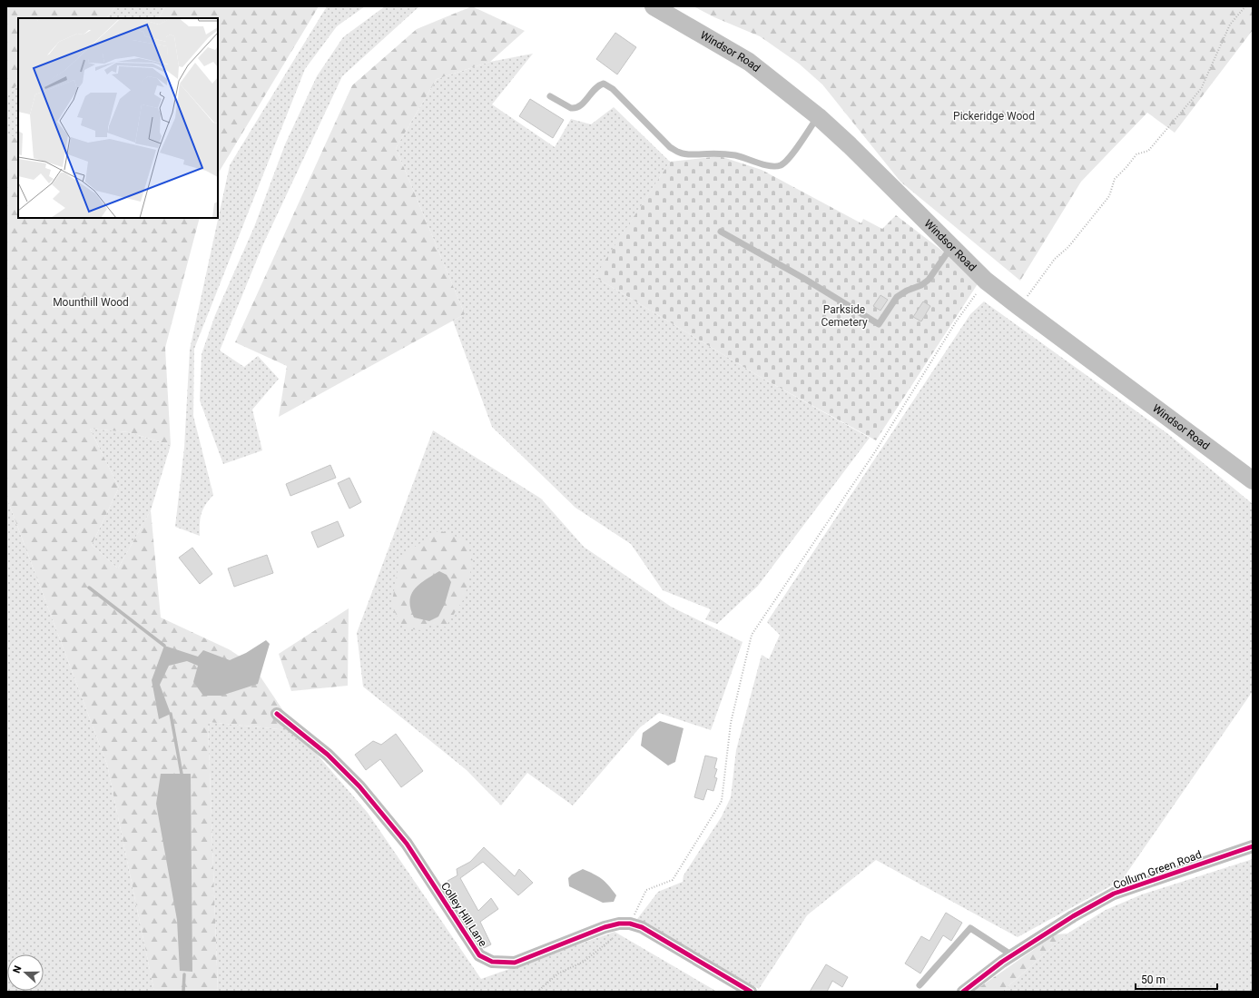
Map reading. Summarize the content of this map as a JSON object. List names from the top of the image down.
{
  "streets": {
    "main road": ["Windsor Road"],
    "street": ["Collum Green Road", "Colley Hill Lane"]
  },
  "parks": ["Pickeridge Wood", "Mounthill Wood", "Parkside Cemetery"],
  "scale_bar": "50 m",
  "north": "left"
}
